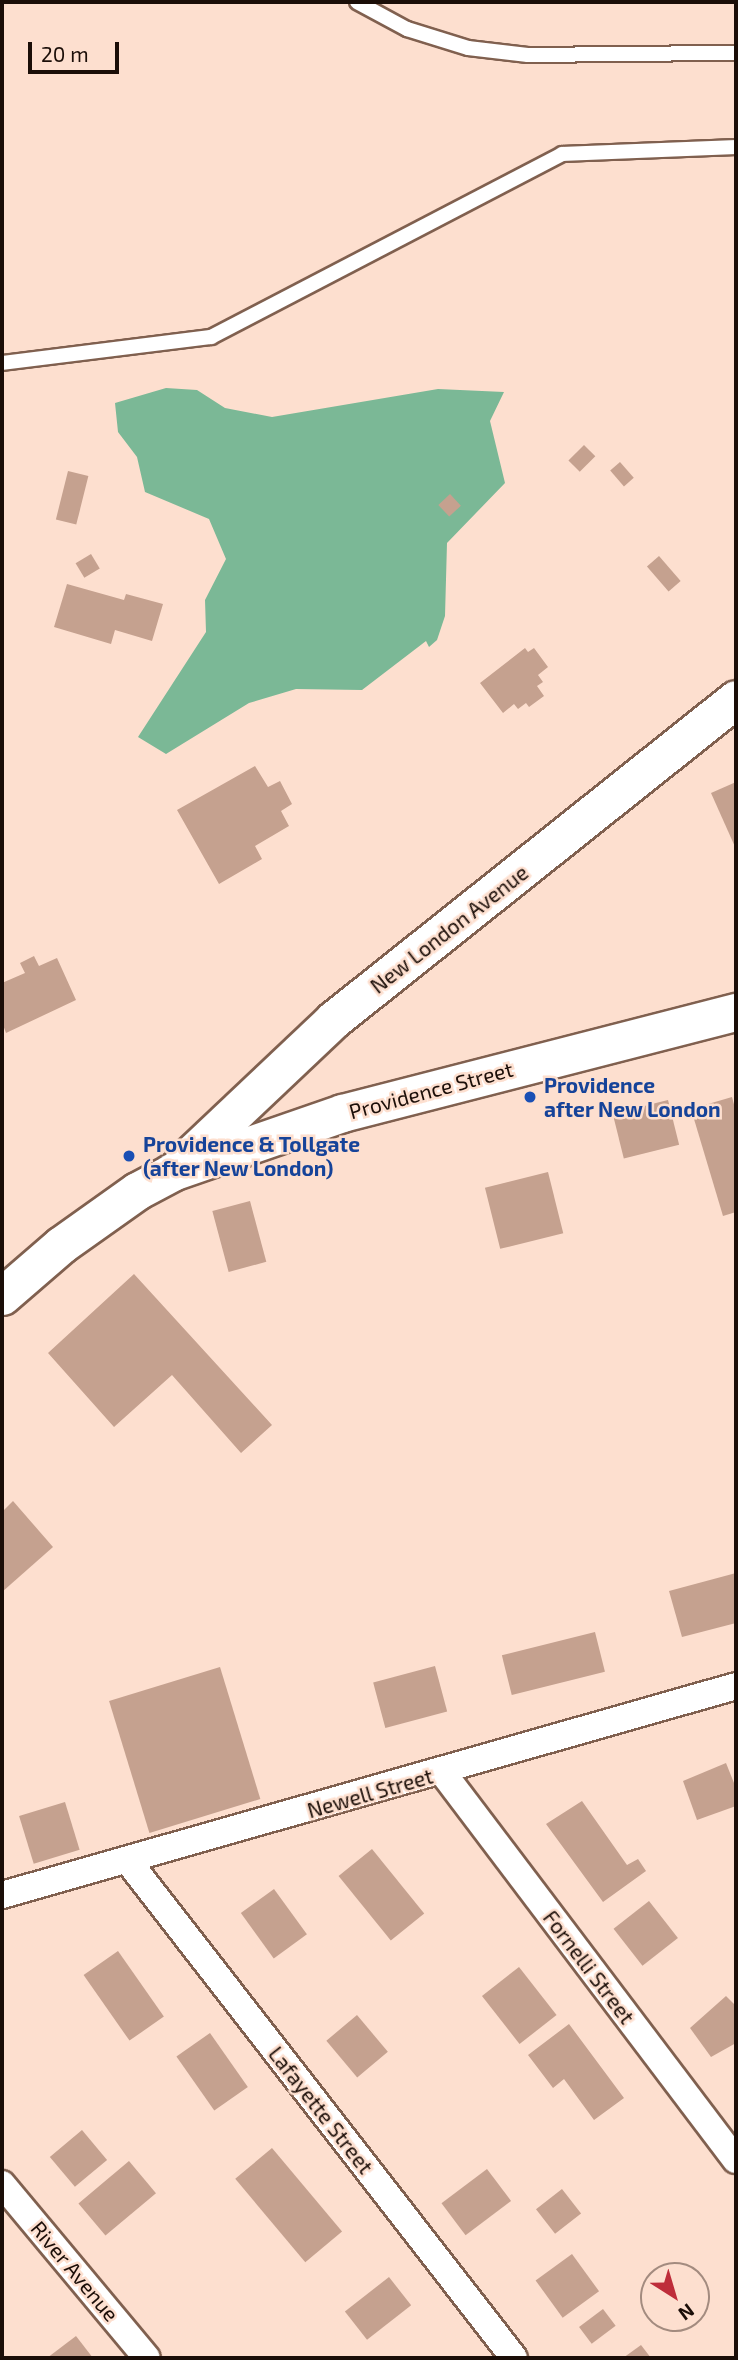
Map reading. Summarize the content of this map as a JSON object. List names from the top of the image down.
{
  "streets": {
    "main road": ["New London Avenue", "Providence Street"],
    "street": [
      "Newell Street",
      "Fornelli Street",
      "Lafayette Street",
      "River Avenue"
    ]
  },
  "crossings": [
    ["New London Avenue", "Providence Street"],
    ["Newell Street", "Fornelli Street"],
    ["Newell Street", "Lafayette Street"]
  ],
  "places": ["Providence after New London", "Providence & Tollgate (after New London)"],
  "scale_bar": "20 m",
  "north": "bottom right"
}
